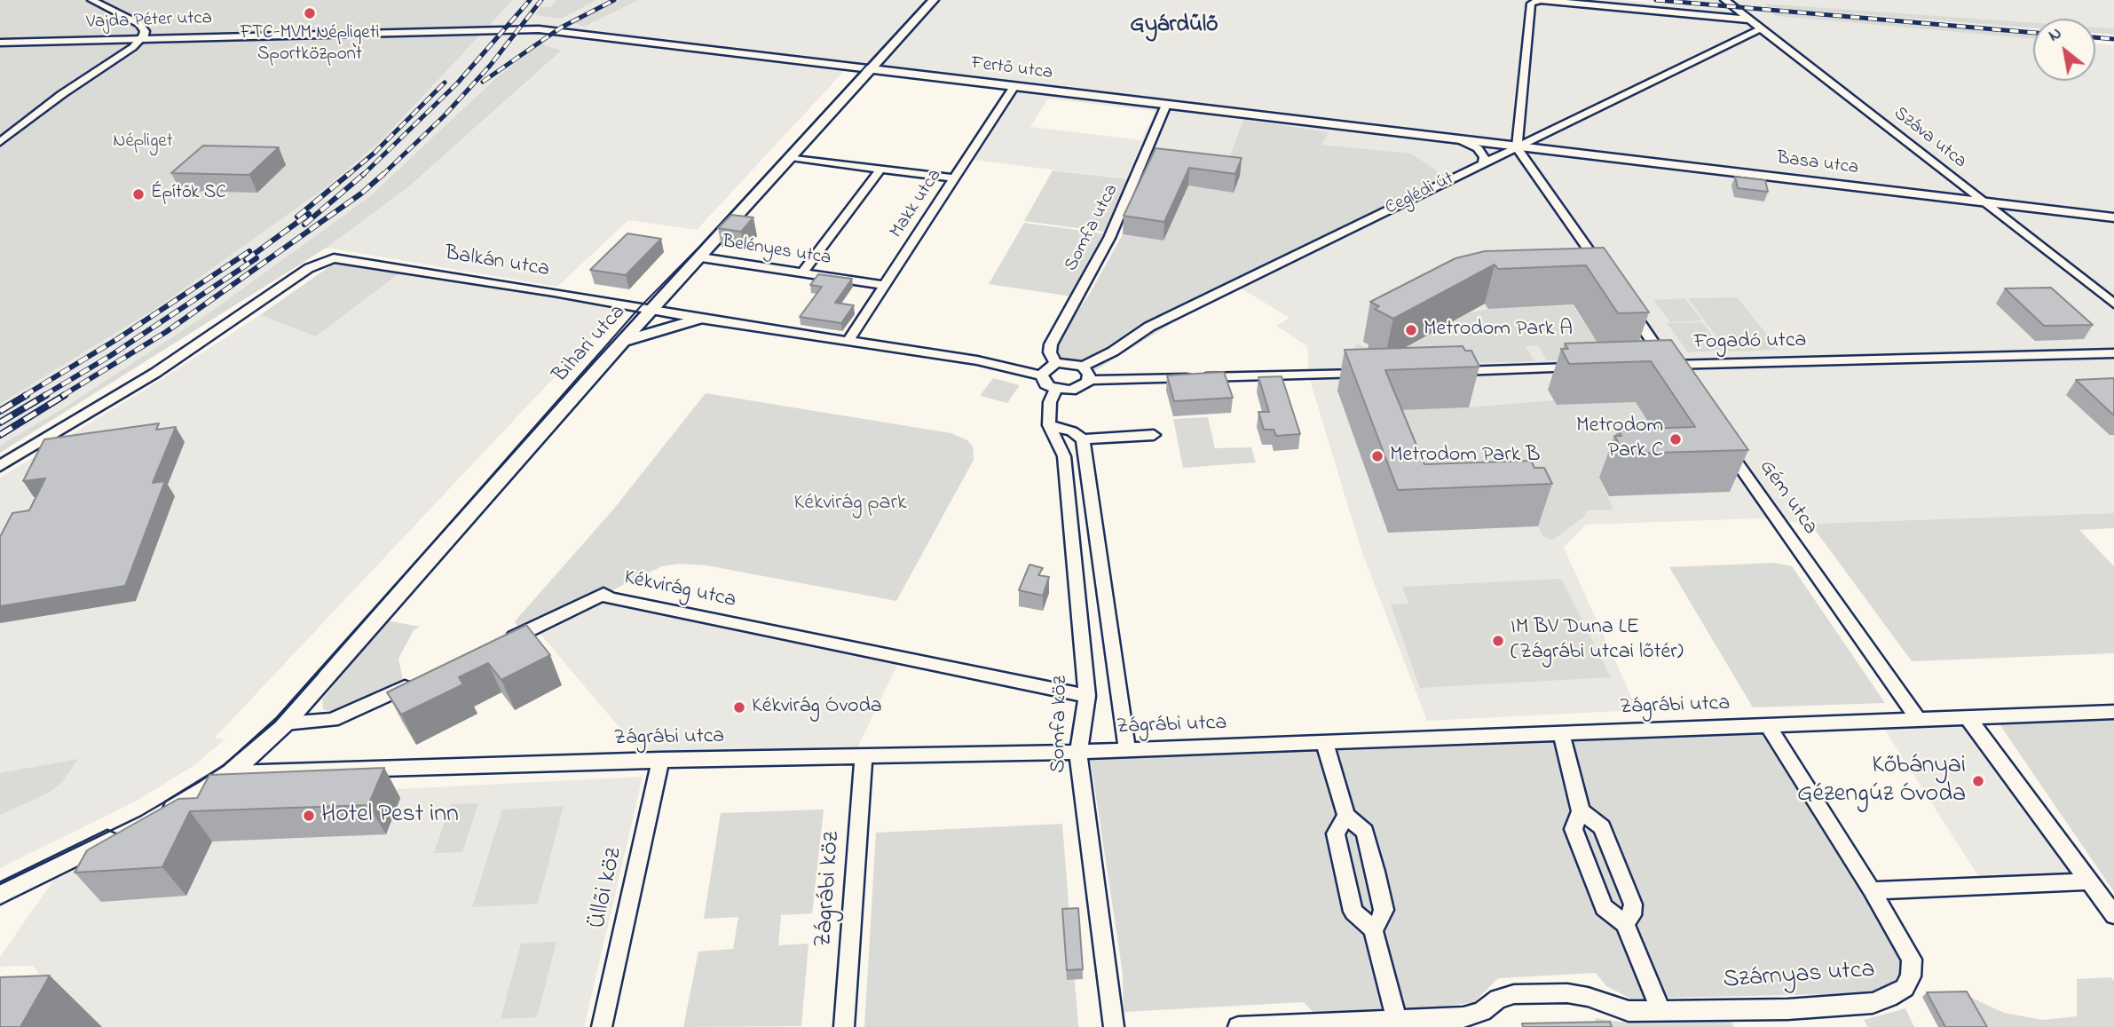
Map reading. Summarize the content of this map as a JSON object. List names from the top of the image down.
{
  "streets": {
    "street": [
      "Vajda Péter utca",
      "Fertő utca",
      "Száva utca",
      "Basa utca",
      "Ceglédi út",
      "Makk utca",
      "Somfa utca",
      "Belényes utca",
      "Balkán utca",
      "Fogadó utca",
      "Bihari utca",
      "Gém utca",
      "Kékvirág utca",
      "Zágrábi utca",
      "Somfa köz",
      "Üllői köz",
      "Zágrábi köz",
      "Szárnyas utca"
    ]
  },
  "crossings": [
    ["Vajda Péter utca", "Fertő utca"],
    ["Fertő utca", "Basa utca"],
    ["Fertő utca", "Makk utca"],
    ["Fertő utca", "Somfa utca"],
    ["Fertő utca", "Bihari utca"],
    ["Száva utca", "Basa utca"],
    ["Száva utca", "Ceglédi út"],
    ["Basa utca", "Ceglédi út"],
    ["Ceglédi út", "Somfa utca"],
    ["Ceglédi út", "Balkán utca"],
    ["Makk utca", "Belényes utca"],
    ["Makk utca", "Balkán utca"],
    ["Somfa utca", "Balkán utca"],
    ["Belényes utca", "Bihari utca"],
    ["Balkán utca", "Bihari utca"],
    ["Gém utca", "Zágrábi utca"],
    ["Kékvirág utca", "Somfa köz"],
    ["Zágrábi utca", "Somfa köz"],
    ["Zágrábi utca", "Üllői köz"],
    ["Zágrábi utca", "Zágrábi köz"],
    ["Zágrábi utca", "Szárnyas utca"]
  ],
  "districts": ["Gyárdűlő"],
  "parks": ["Népliget", "Kékvirág park"],
  "places": [
    "FTC-MVM Népligeti Sportközpont",
    "Építők SC",
    "Metrodom Park A",
    "Metrodom Park C",
    "Metrodom Park B",
    "IM BV Duna LE (Zágrábi utcai lőtér)",
    "Kékvirág Óvoda",
    "Kőbányai Gézengúz Óvoda",
    "Hotel Pest inn"
  ],
  "north": "top left"
}
